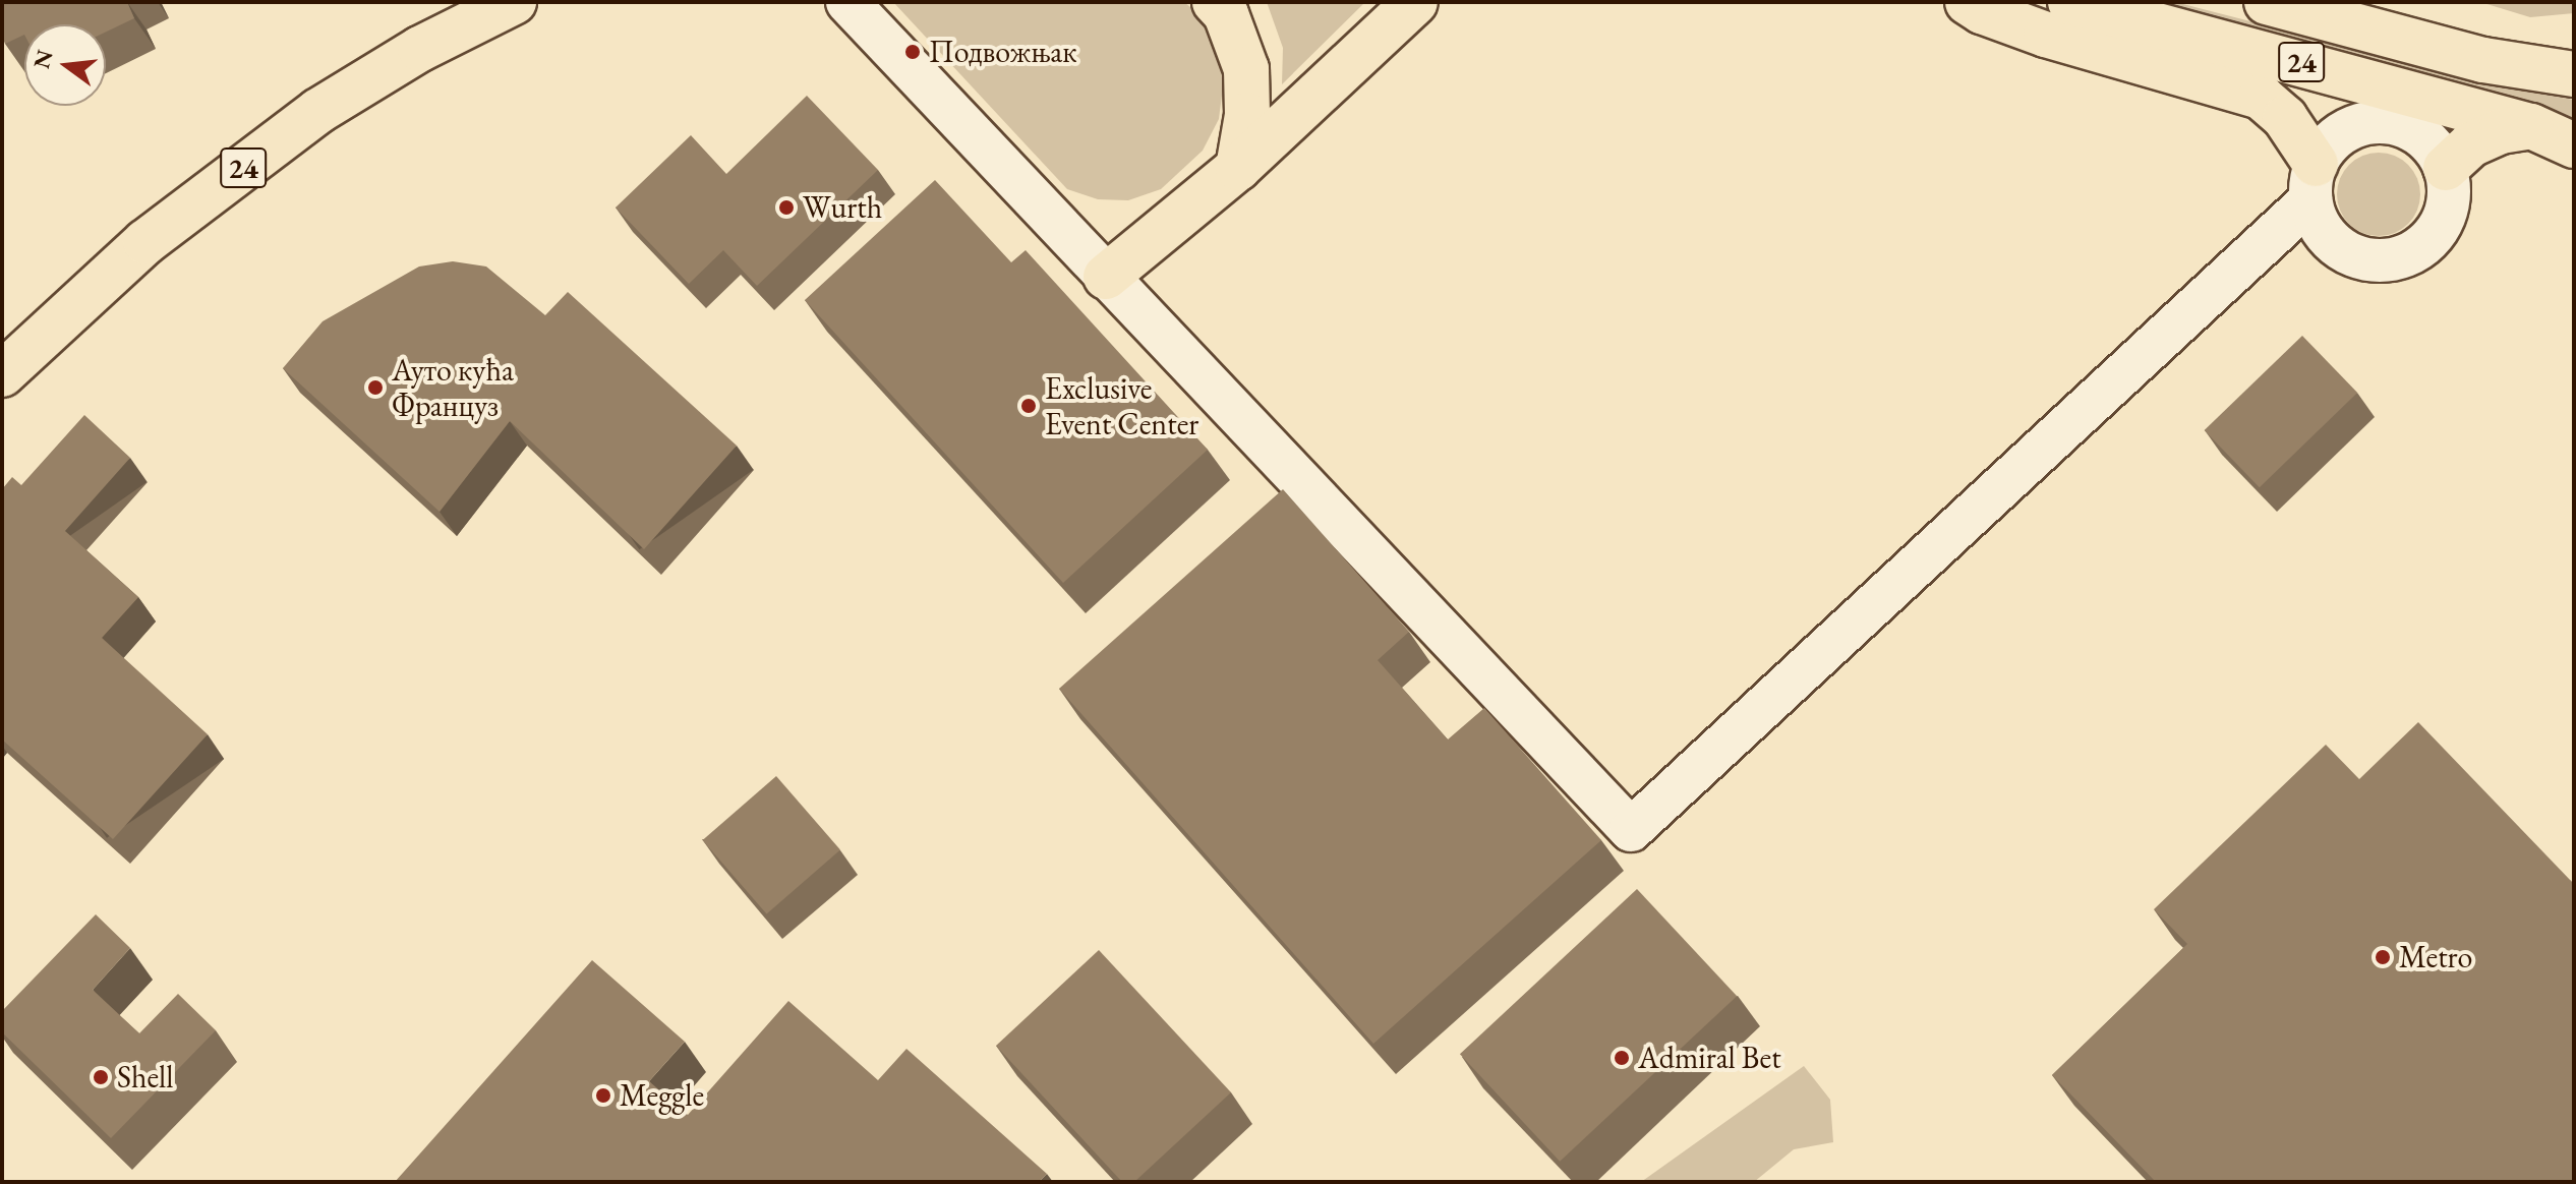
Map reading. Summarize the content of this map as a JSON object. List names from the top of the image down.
{
  "streets": {
    "main road": ["24"]
  },
  "places": [
    "Подвожњак",
    "Wurth",
    "Ауто кућа Француз",
    "Exclusive Event Center",
    "Metro",
    "Admiral Bet",
    "Shell",
    "Meggle"
  ],
  "north": "left"
}
